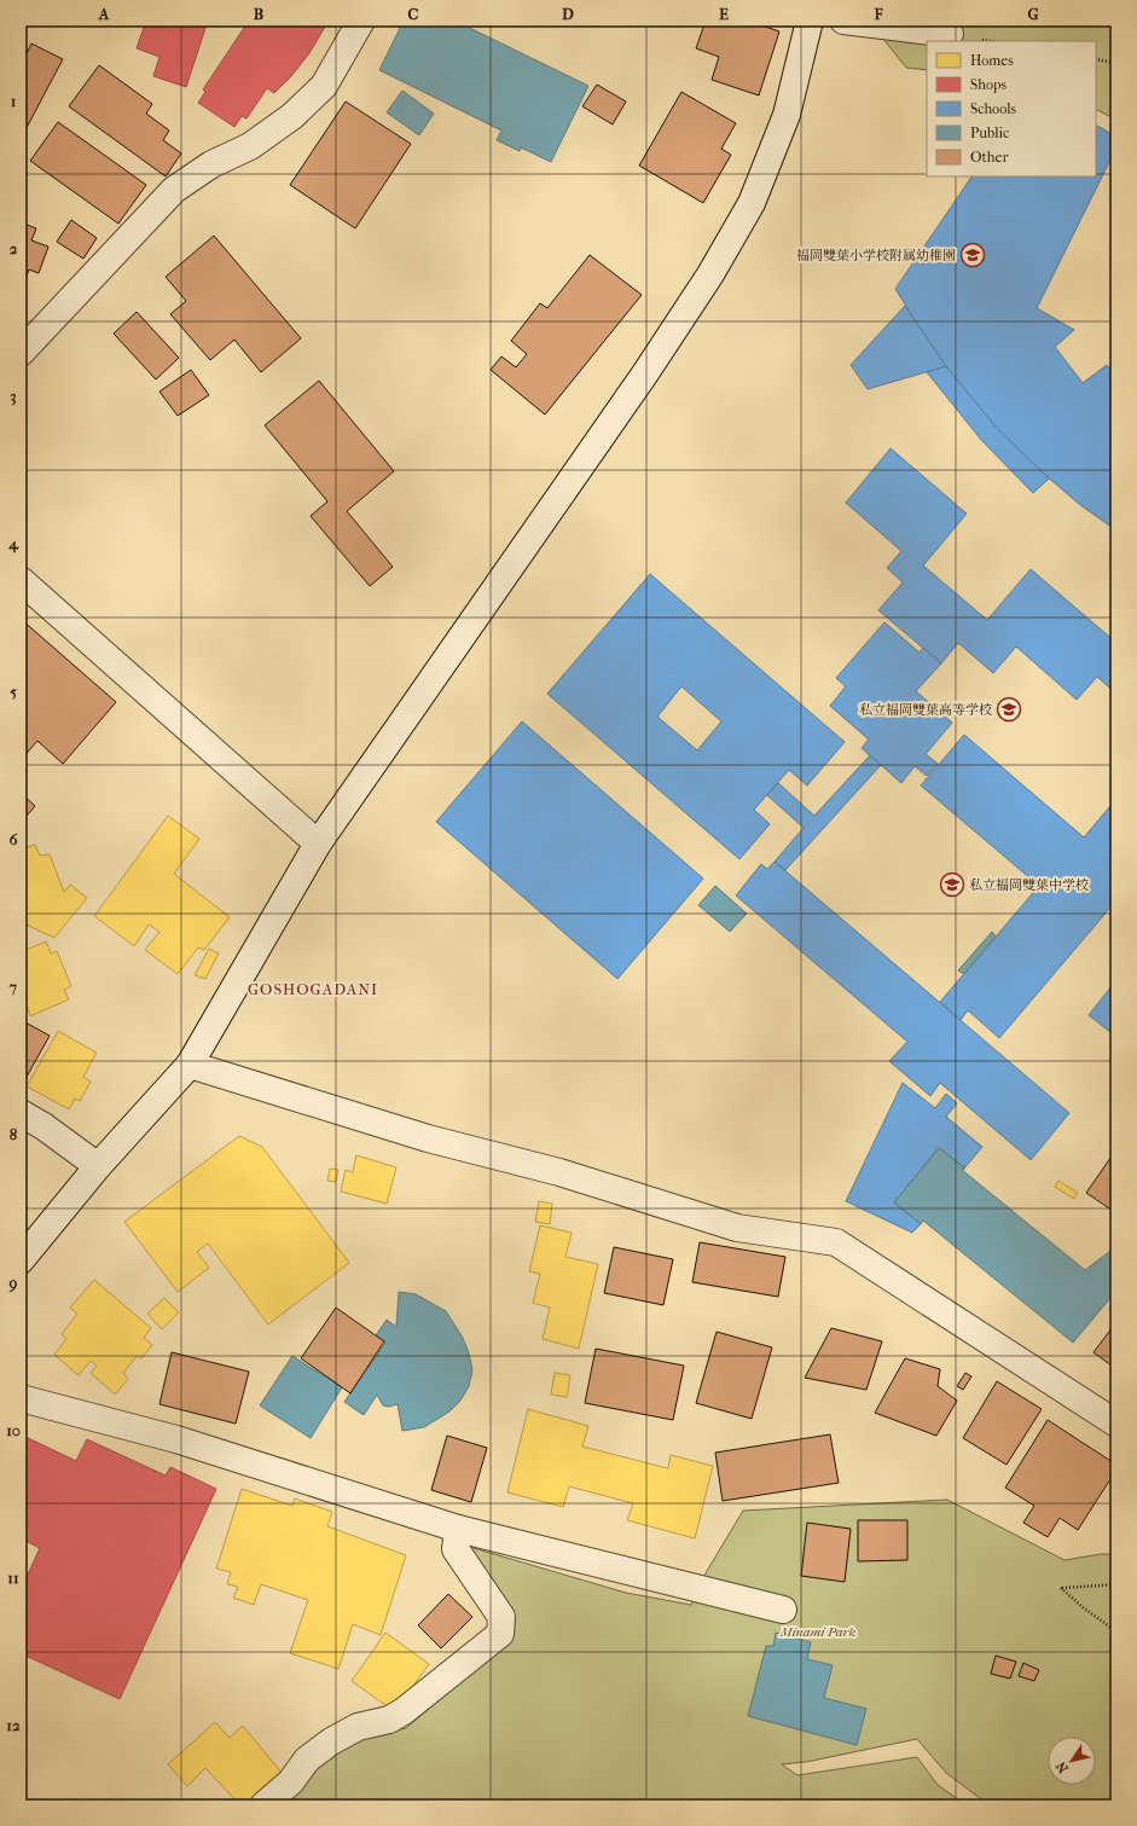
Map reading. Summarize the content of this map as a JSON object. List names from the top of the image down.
{
  "districts": ["GOSHOGADANI"],
  "parks": ["Minami Park"],
  "places": {
    "school or university": ["福岡雙葉小学校附属幼稚園", "私立福岡雙葉高等学校", "私立福岡雙葉中学校"]
  },
  "legend": [
    "Homes",
    "Shops",
    "Schools",
    "Public",
    "Other"
  ],
  "north": "bottom left",
  "grid": {
    "columns": [
      "A",
      "B",
      "C",
      "D",
      "E",
      "F",
      "G"
    ],
    "rows": [
      "1",
      "2",
      "3",
      "4",
      "5",
      "6",
      "7",
      "8",
      "9",
      "10",
      "11",
      "12"
    ]
  }
}
